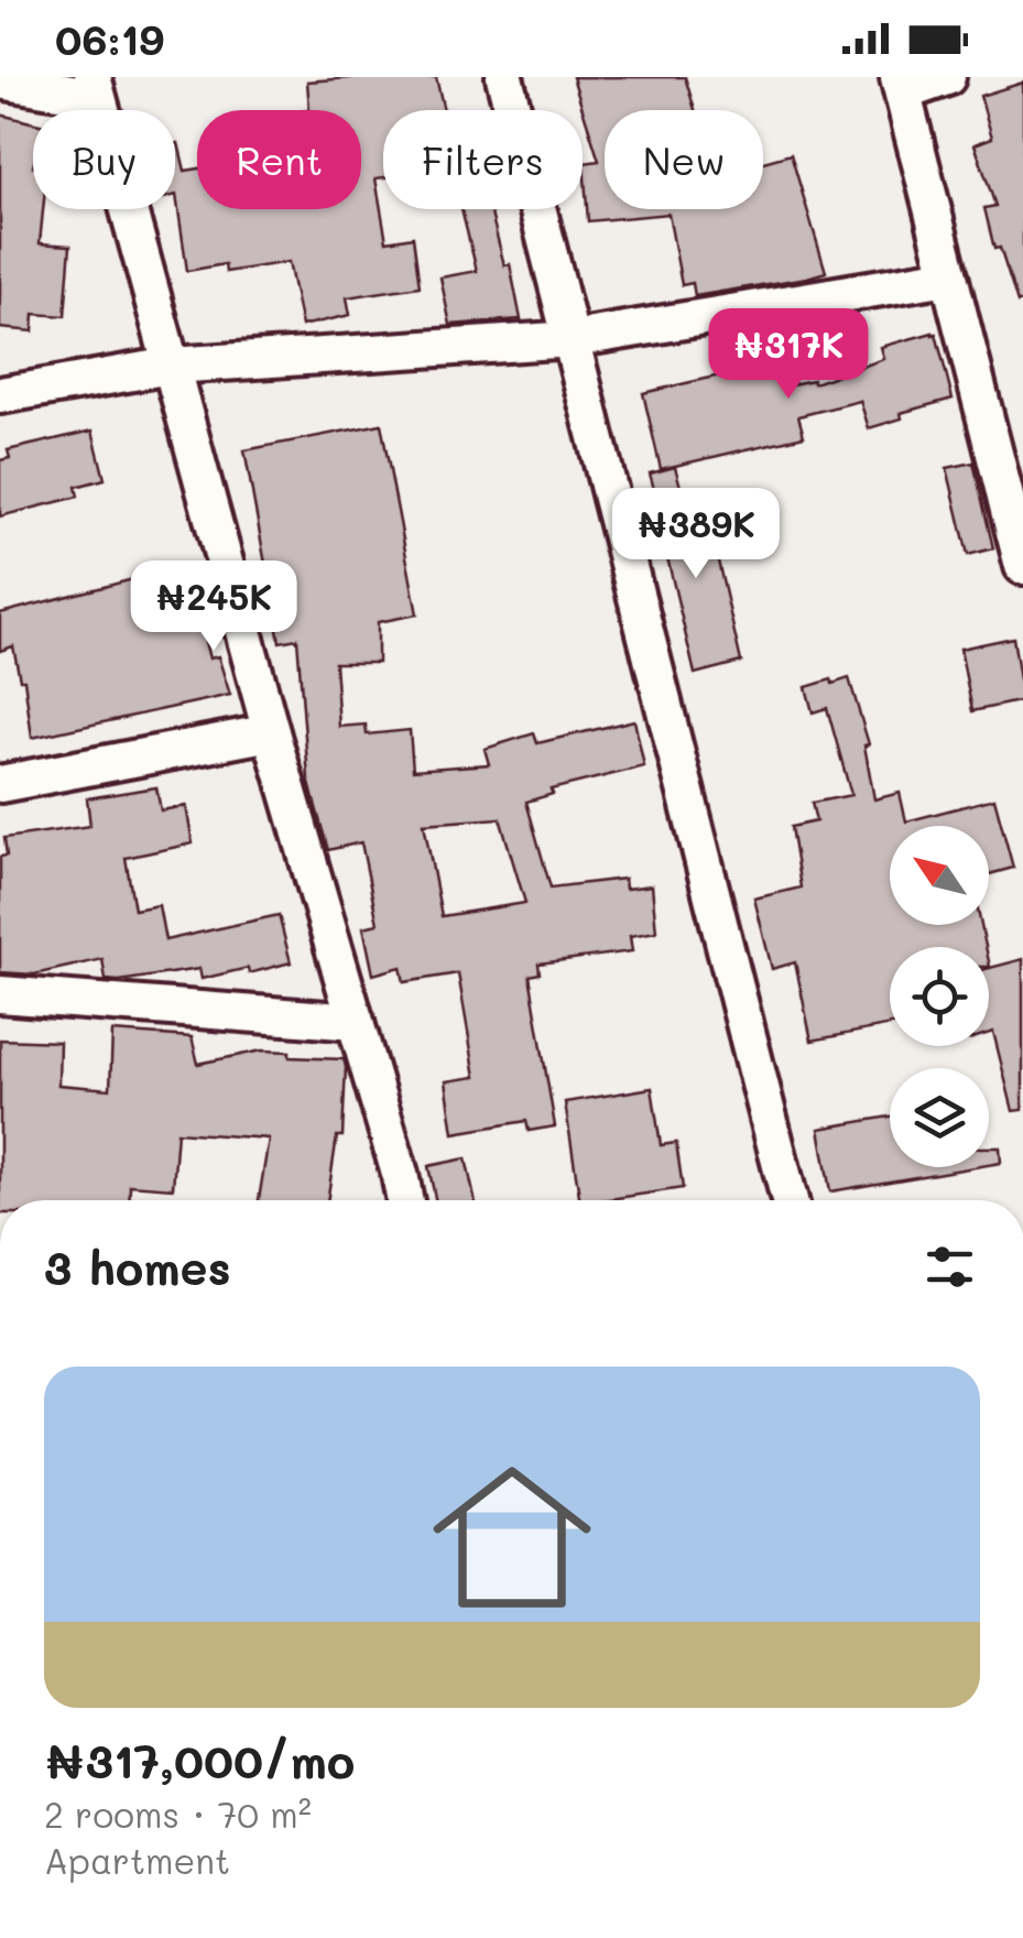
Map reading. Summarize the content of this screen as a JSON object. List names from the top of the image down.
{
  "north": "top left",
  "page": {
    "status": "06:19",
    "chip": [
      "Buy",
      "Rent",
      "Filters",
      "New"
    ],
    "price": ["₦317K", "₦389K", "₦245K"],
    "heading": "3 homes",
    "list": [
      {
        "name": "₦317,000/mo",
        "note": "2 rooms · 70 m² · Apartment"
      }
    ]
  }
}
